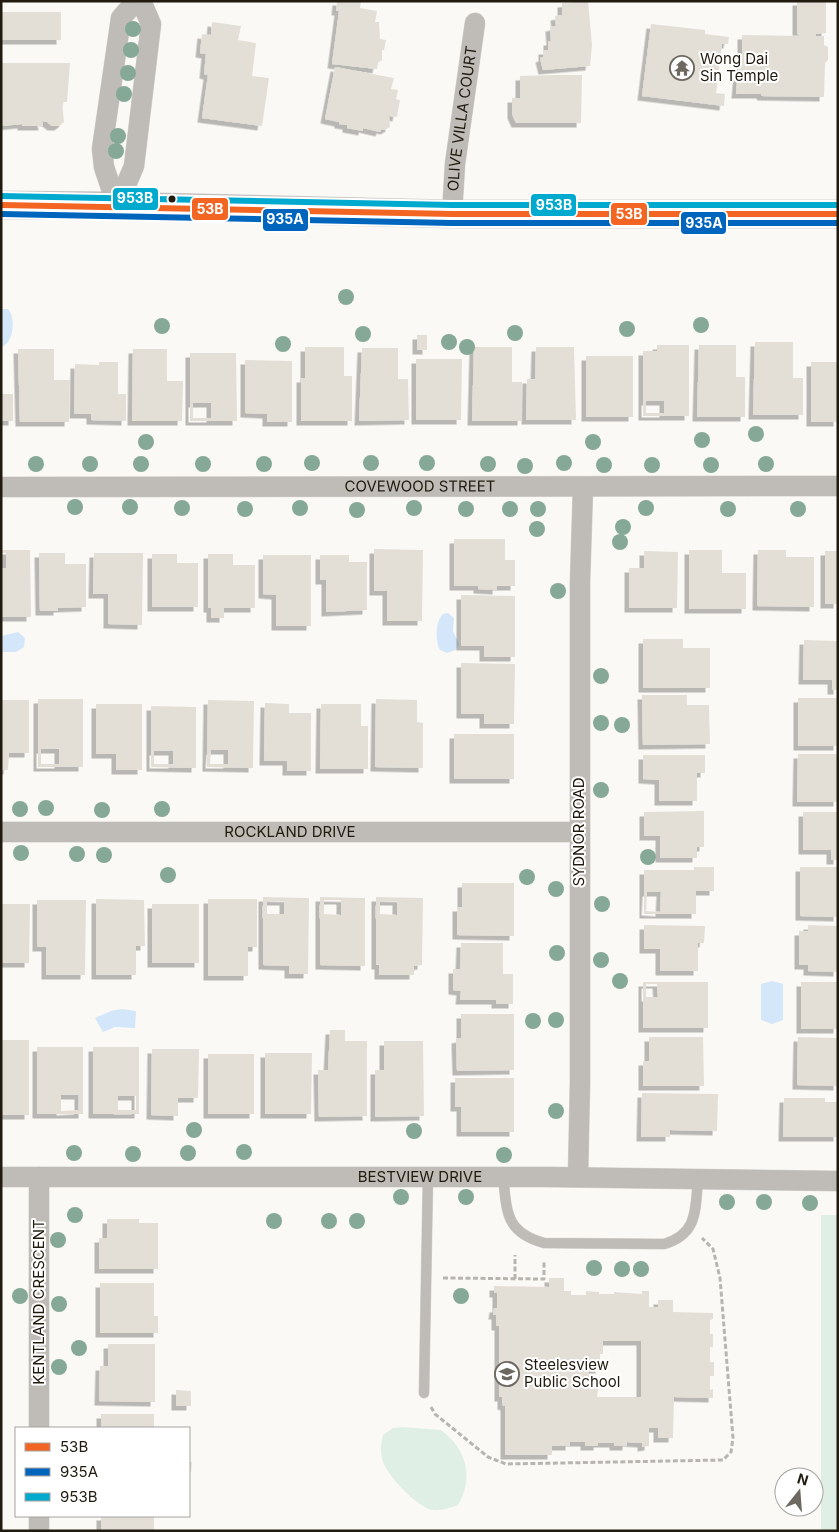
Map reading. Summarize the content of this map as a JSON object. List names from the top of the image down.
{
  "streets": {
    "street": [
      "OLIVE VILLA COURT",
      "COVEWOOD STREET",
      "ROCKLAND DRIVE",
      "SYDNOR ROAD",
      "BESTVIEW DRIVE",
      "KENTLAND CRESCENT"
    ]
  },
  "crossings": [
    ["COVEWOOD STREET", "SYDNOR ROAD"],
    ["ROCKLAND DRIVE", "SYDNOR ROAD"],
    ["SYDNOR ROAD", "BESTVIEW DRIVE"],
    ["BESTVIEW DRIVE", "KENTLAND CRESCENT"]
  ],
  "places": {
    "temple": ["Wong Dai Sin Temple"],
    "school or university": ["Steelesview Public School"]
  },
  "lines": ["transit line 953B", "transit line 53B", "transit line 935A"],
  "legend": ["53B", "935A", "953B"],
  "north": "top"
}
